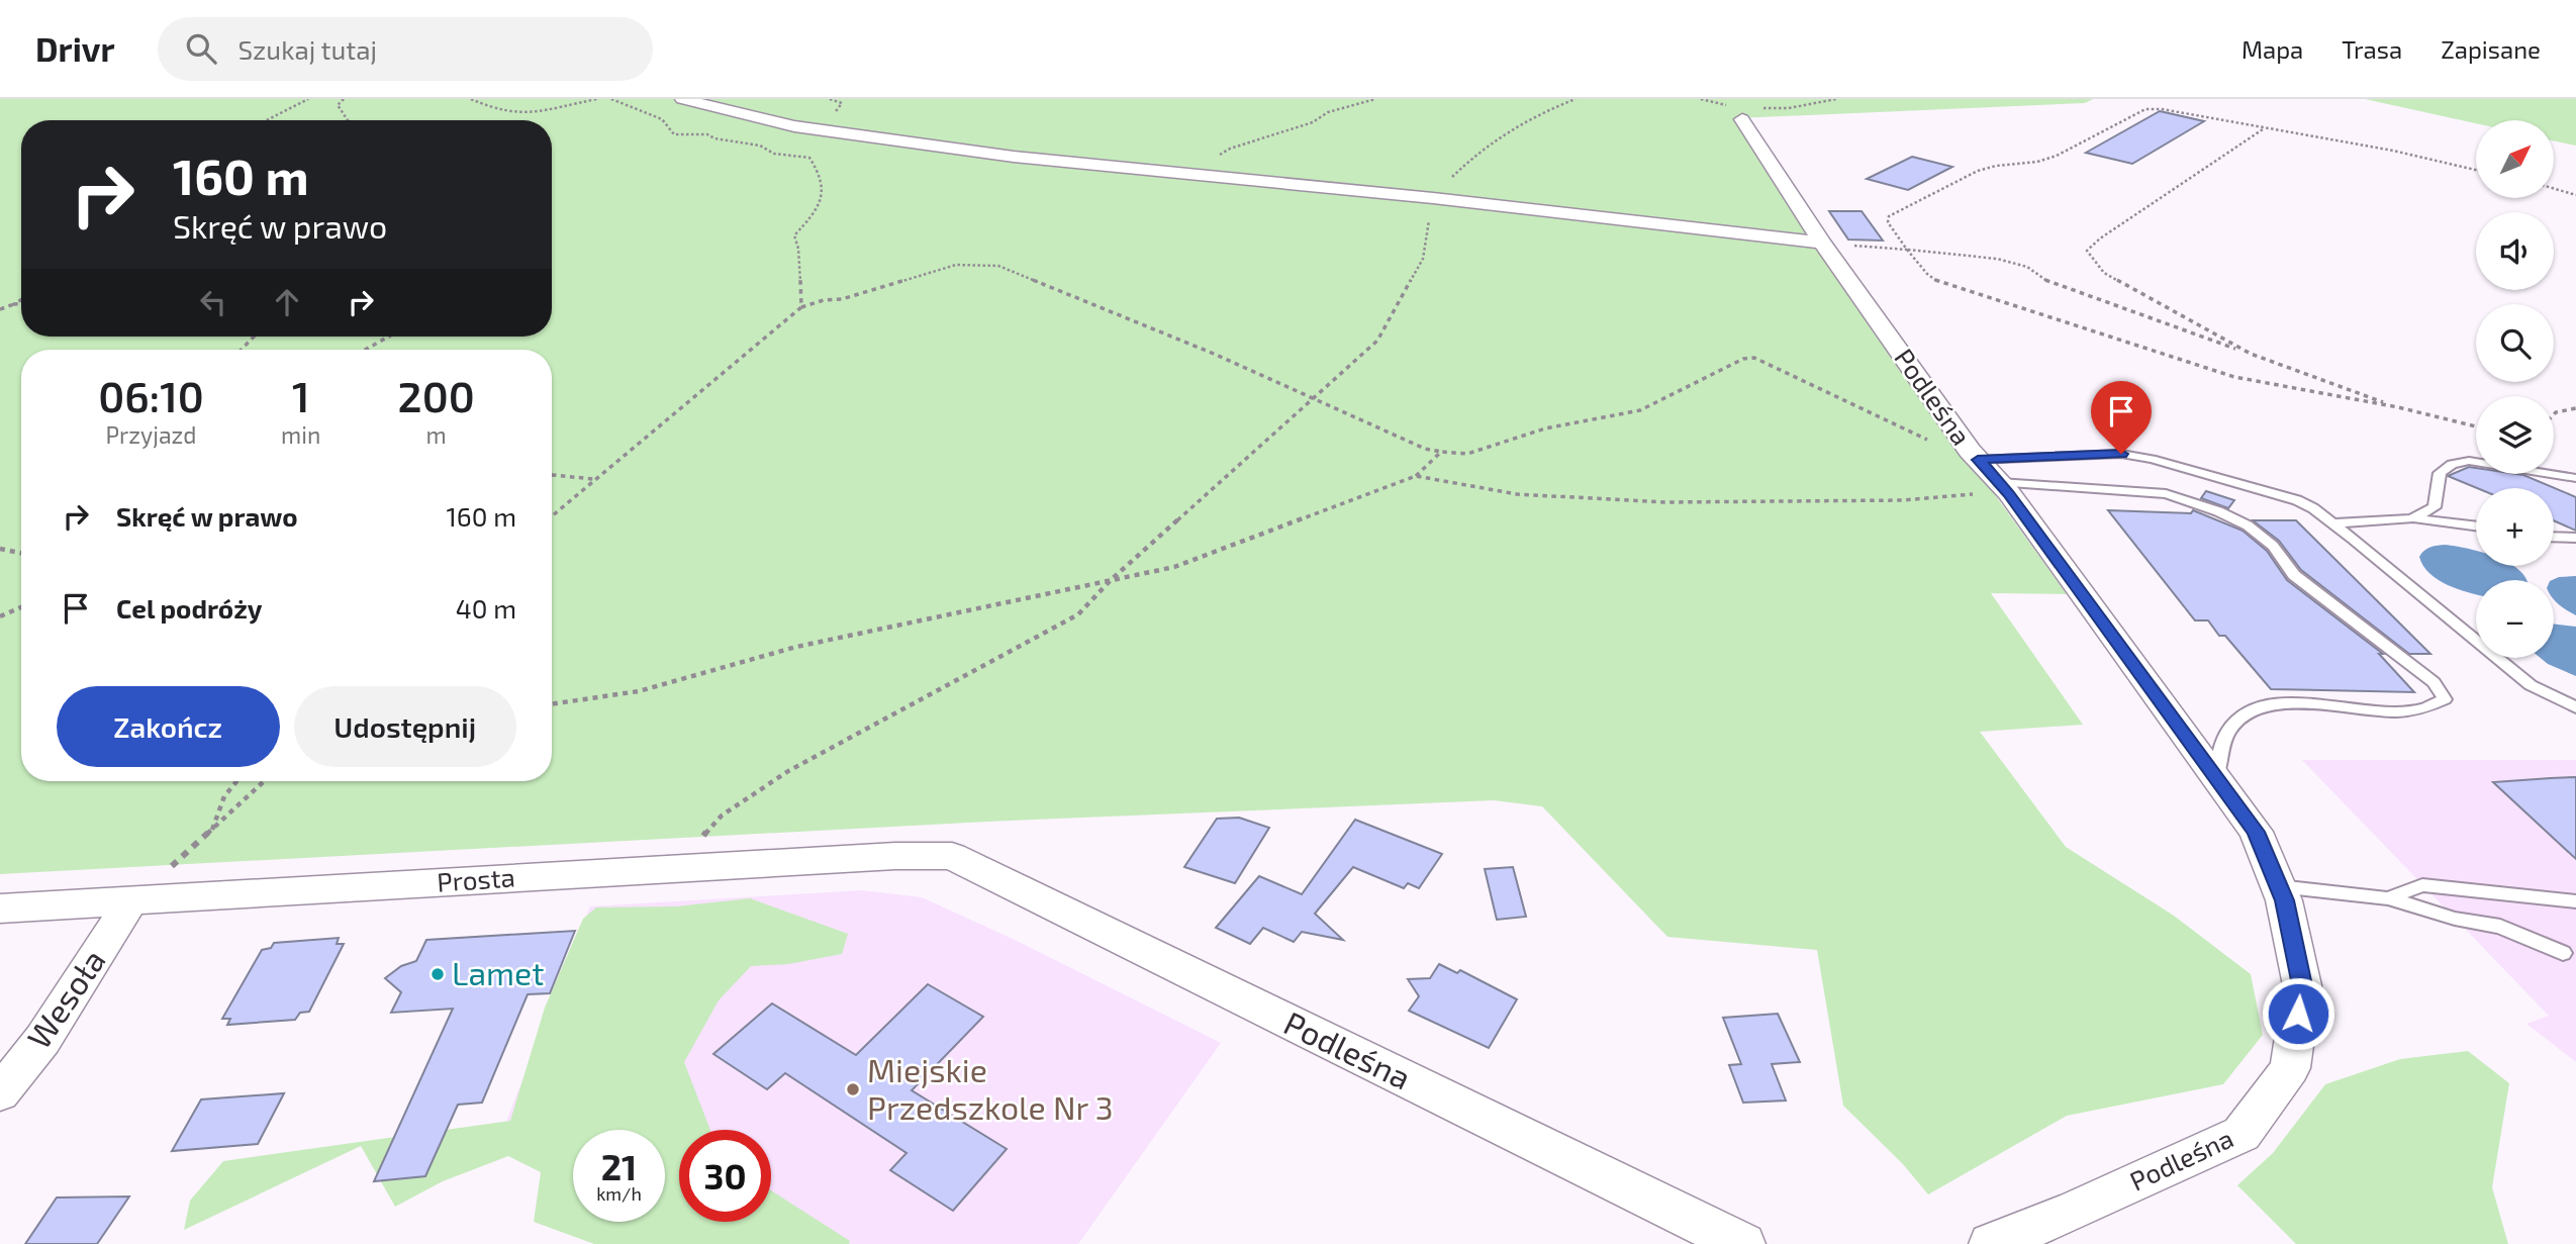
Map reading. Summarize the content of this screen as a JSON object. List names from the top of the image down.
{
  "streets": {
    "street": ["Podleśna", "Prosta", "Wesoła"]
  },
  "crossings": [
    ["Podleśna", "Prosta"],
    ["Prosta", "Wesoła"]
  ],
  "places": ["Lamet", "Miejskie Przedszkole Nr 3"],
  "north": "top right",
  "page": {
    "header": "Drivr",
    "search": "Szukaj tutaj",
    "nav": ["Mapa", "Trasa", "Zapisane"],
    "map_buttons": ["+", "−"],
    "turn": ["160 m", "Skręć w prawo"],
    "eta": [
      "06:10",
      "Przyjazd",
      "1",
      "min",
      "200",
      "m"
    ],
    "list": [
      {
        "name": "Skręć w prawo",
        "value": "160 m"
      },
      {
        "name": "Cel podróży",
        "value": "40 m"
      }
    ],
    "buttons": ["Zakończ", "Udostępnij"],
    "speed": "21 km/h",
    "limit": "30"
  }
}
